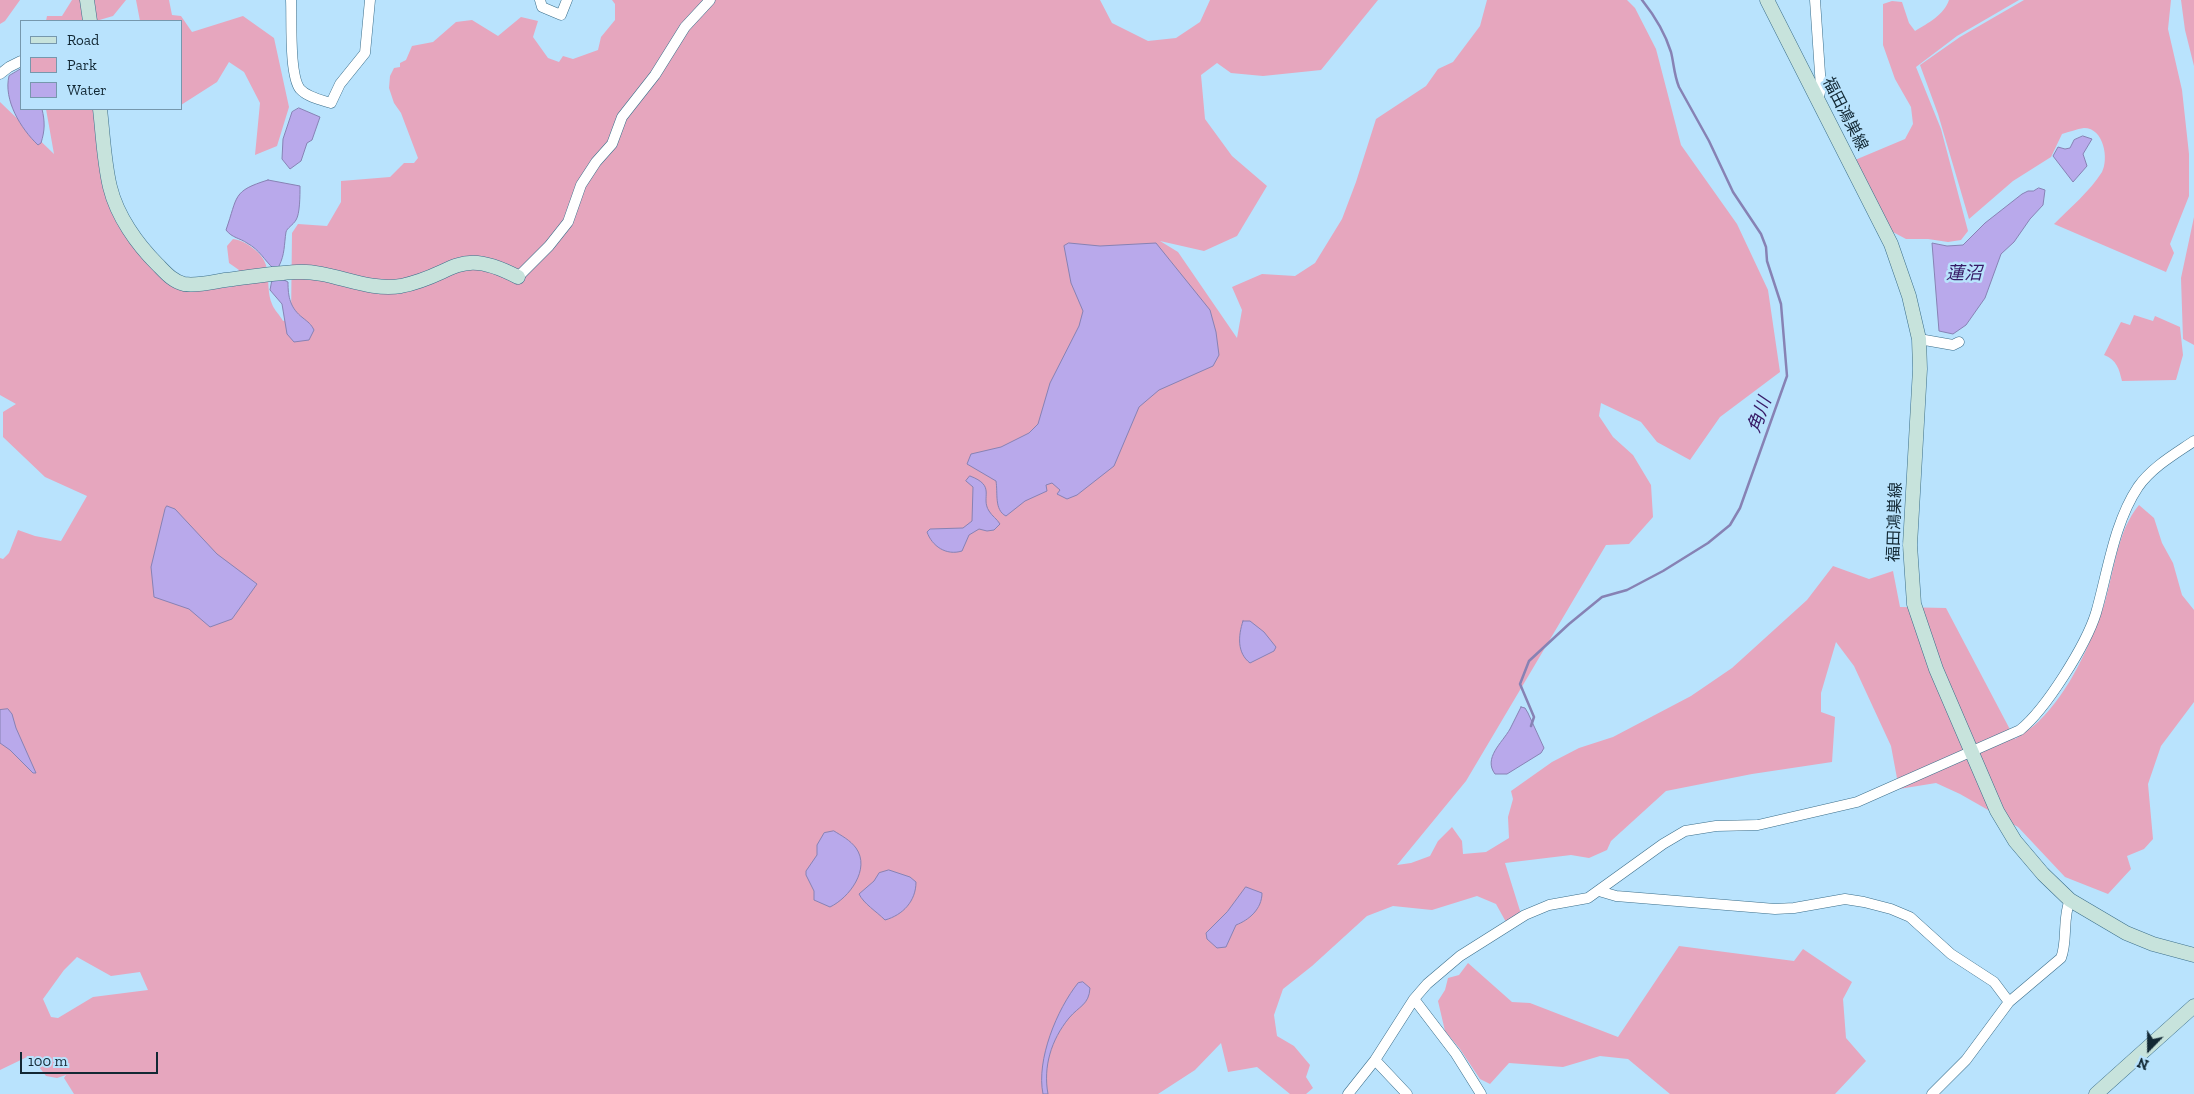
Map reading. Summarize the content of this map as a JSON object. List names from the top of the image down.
{
  "streets": {
    "main road": ["福田鴻巣線"]
  },
  "water": ["蓮沼", "角川"],
  "legend": ["Road", "Park", "Water"],
  "scale_bar": "100 m",
  "north": "bottom"
}
